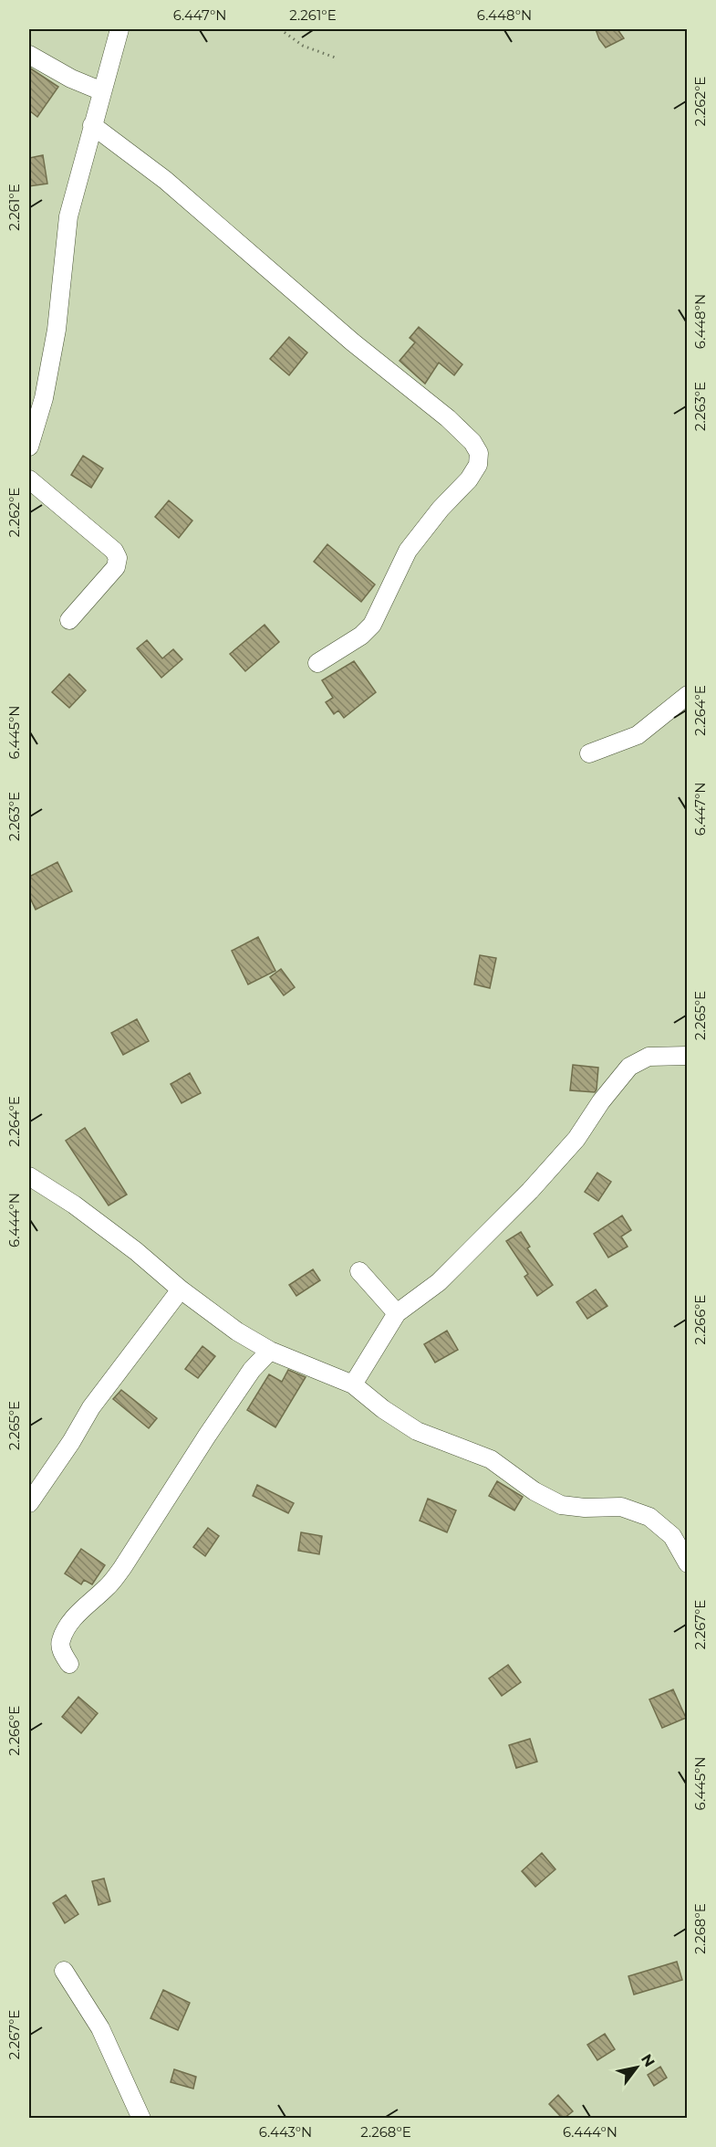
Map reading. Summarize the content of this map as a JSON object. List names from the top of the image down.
{
  "north": "top right",
  "coordinates": [
    "6.447°N",
    "2.261°E",
    "6.448°N",
    "2.262°E",
    "2.263°E",
    "2.264°E",
    "6.445°N",
    "2.265°E",
    "6.444°N",
    "2.266°E",
    "2.267°E",
    "2.268°E",
    "6.443°N"
  ]
}
